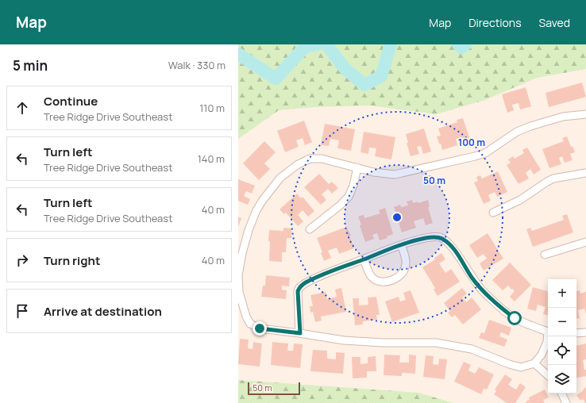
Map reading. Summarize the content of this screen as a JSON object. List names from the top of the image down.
{
  "scale_bar": "50 m",
  "page": {
    "header": "Map",
    "nav": ["Map", "Directions", "Saved"],
    "heading": ["5 min", "Walk · 330 m"],
    "list": [
      ["Continue", "Tree Ridge Drive Southeast", "110 m"],
      ["Turn left", "Tree Ridge Drive Southeast", "140 m"],
      ["Turn left", "Tree Ridge Drive Southeast", "40 m"],
      ["Turn right", "40 m"],
      "Arrive at destination"
    ],
    "map_buttons": ["+", "−"],
    "scale": "50 m"
  },
  "rings": ["100 m", "50 m"]
}
